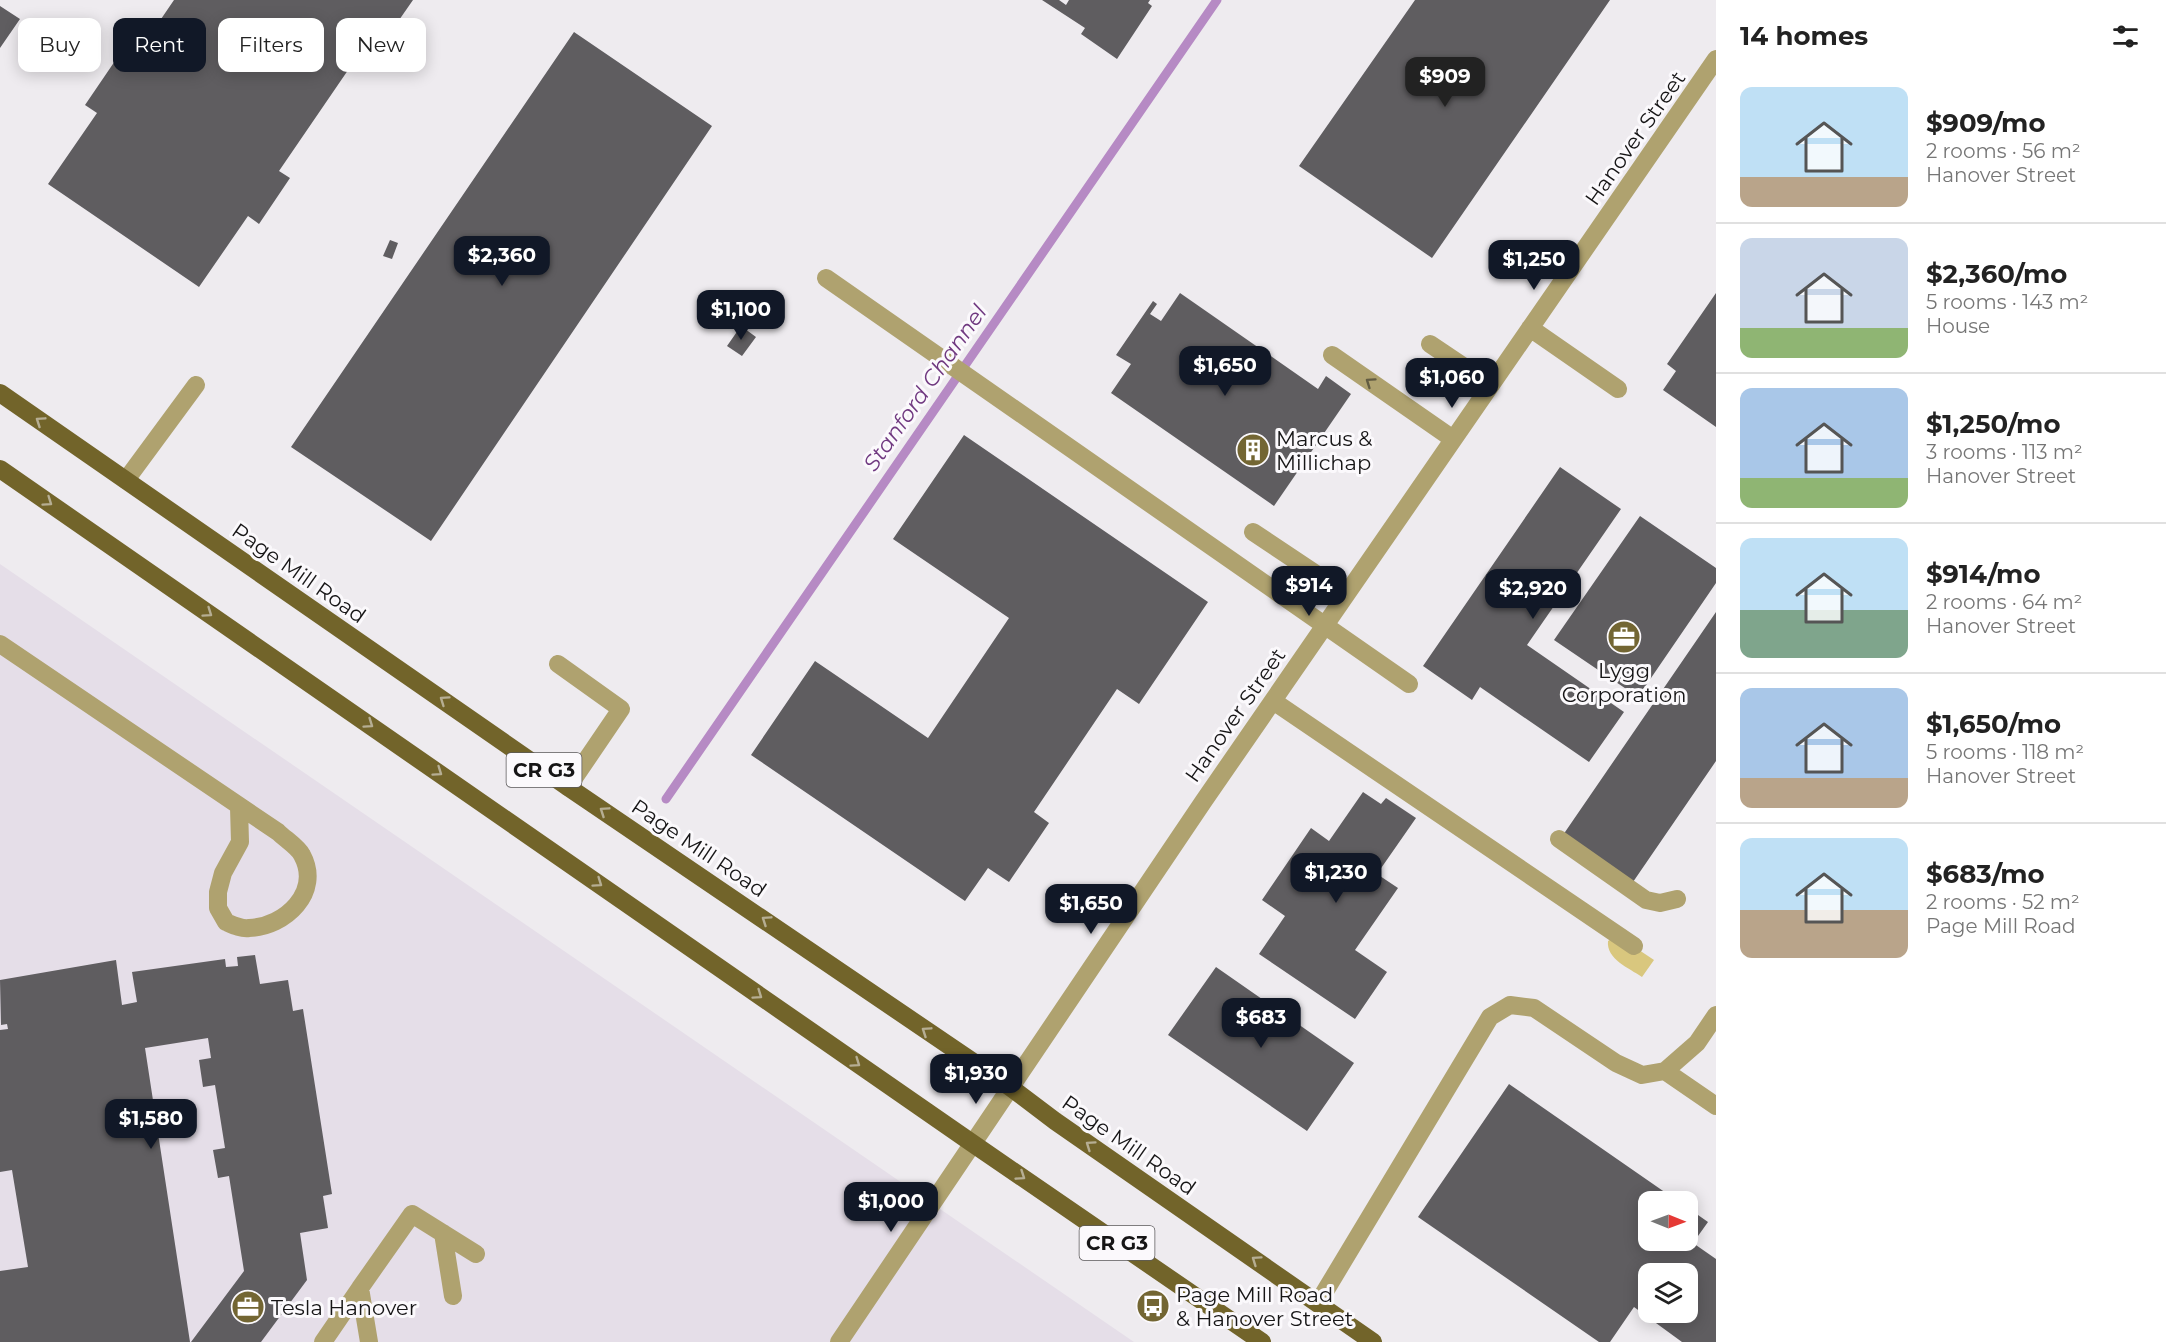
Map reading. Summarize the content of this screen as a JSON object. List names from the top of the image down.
{
  "streets": {
    "main road": ["Page Mill Road", "CR G3"],
    "street": ["Hanover Street"]
  },
  "crossings": [
    ["Hanover Street", "Page Mill Road"],
    ["Hanover Street", "CR G3"]
  ],
  "water": ["Stanford Channel"],
  "places": {
    "building": ["Marcus & Millichap"],
    "office": ["Lygg Corporation", "Tesla Hanover"],
    "bus stop": ["Page Mill Road & Hanover Street"]
  },
  "north": "right",
  "page": {
    "heading": "14 homes",
    "chip": [
      "Buy",
      "Rent",
      "Filters",
      "New"
    ],
    "price": [
      "$909",
      "$2,360",
      "$1,250",
      "$1,100",
      "$1,650",
      "$1,060",
      "$914",
      "$2,920",
      "$1,230",
      "$1,650",
      "$683",
      "$1,930",
      "$1,580",
      "$1,000"
    ],
    "list": [
      {
        "name": "$909/mo",
        "note": "2 rooms · 56 m² · Hanover Street"
      },
      {
        "name": "$2,360/mo",
        "note": "5 rooms · 143 m² · House"
      },
      {
        "name": "$1,250/mo",
        "note": "3 rooms · 113 m² · Hanover Street"
      },
      {
        "name": "$914/mo",
        "note": "2 rooms · 64 m² · Hanover Street"
      },
      {
        "name": "$1,650/mo",
        "note": "5 rooms · 118 m² · Hanover Street"
      },
      {
        "name": "$683/mo",
        "note": "2 rooms · 52 m² · Page Mill Road"
      }
    ]
  }
}
